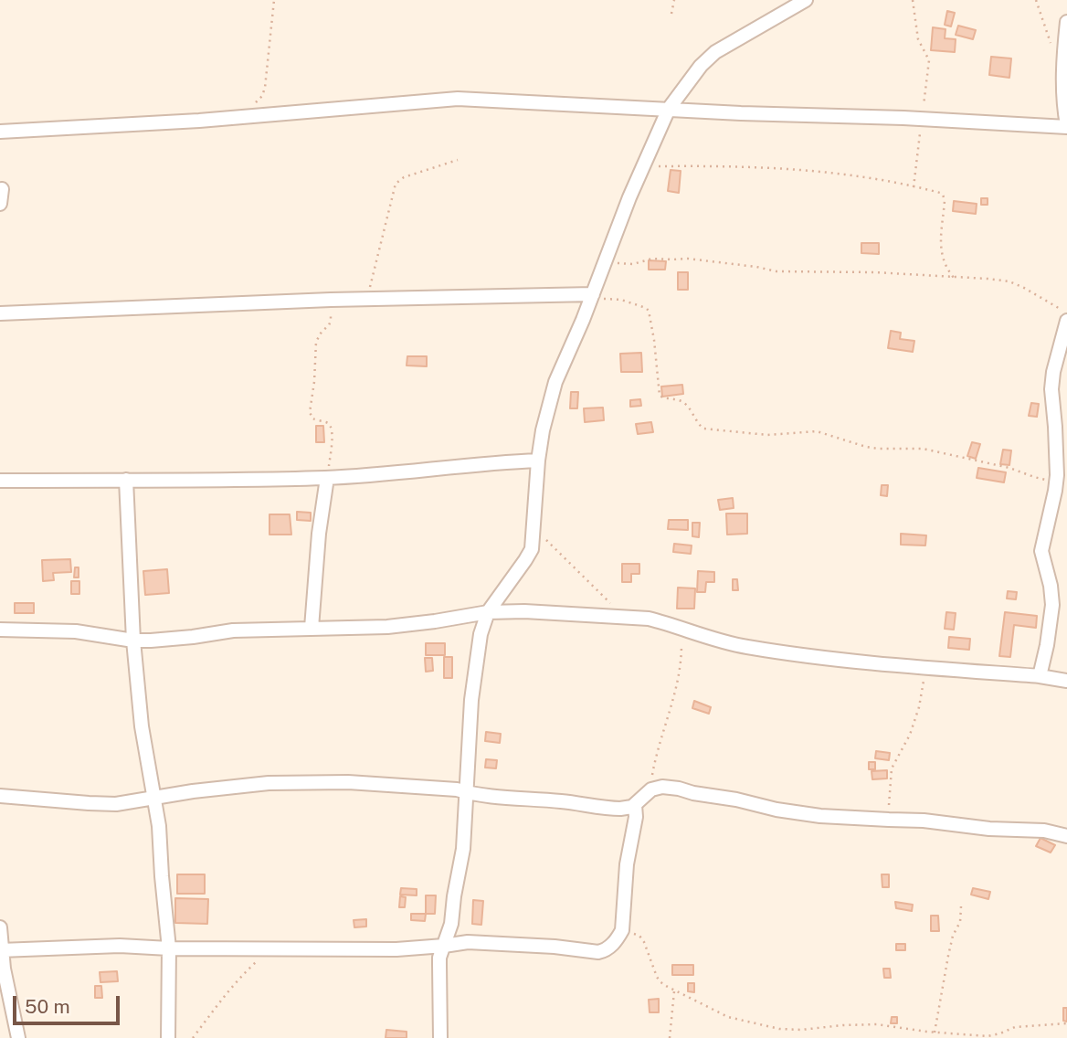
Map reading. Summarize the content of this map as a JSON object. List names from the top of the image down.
{
  "scale_bar": "50 m"
}
